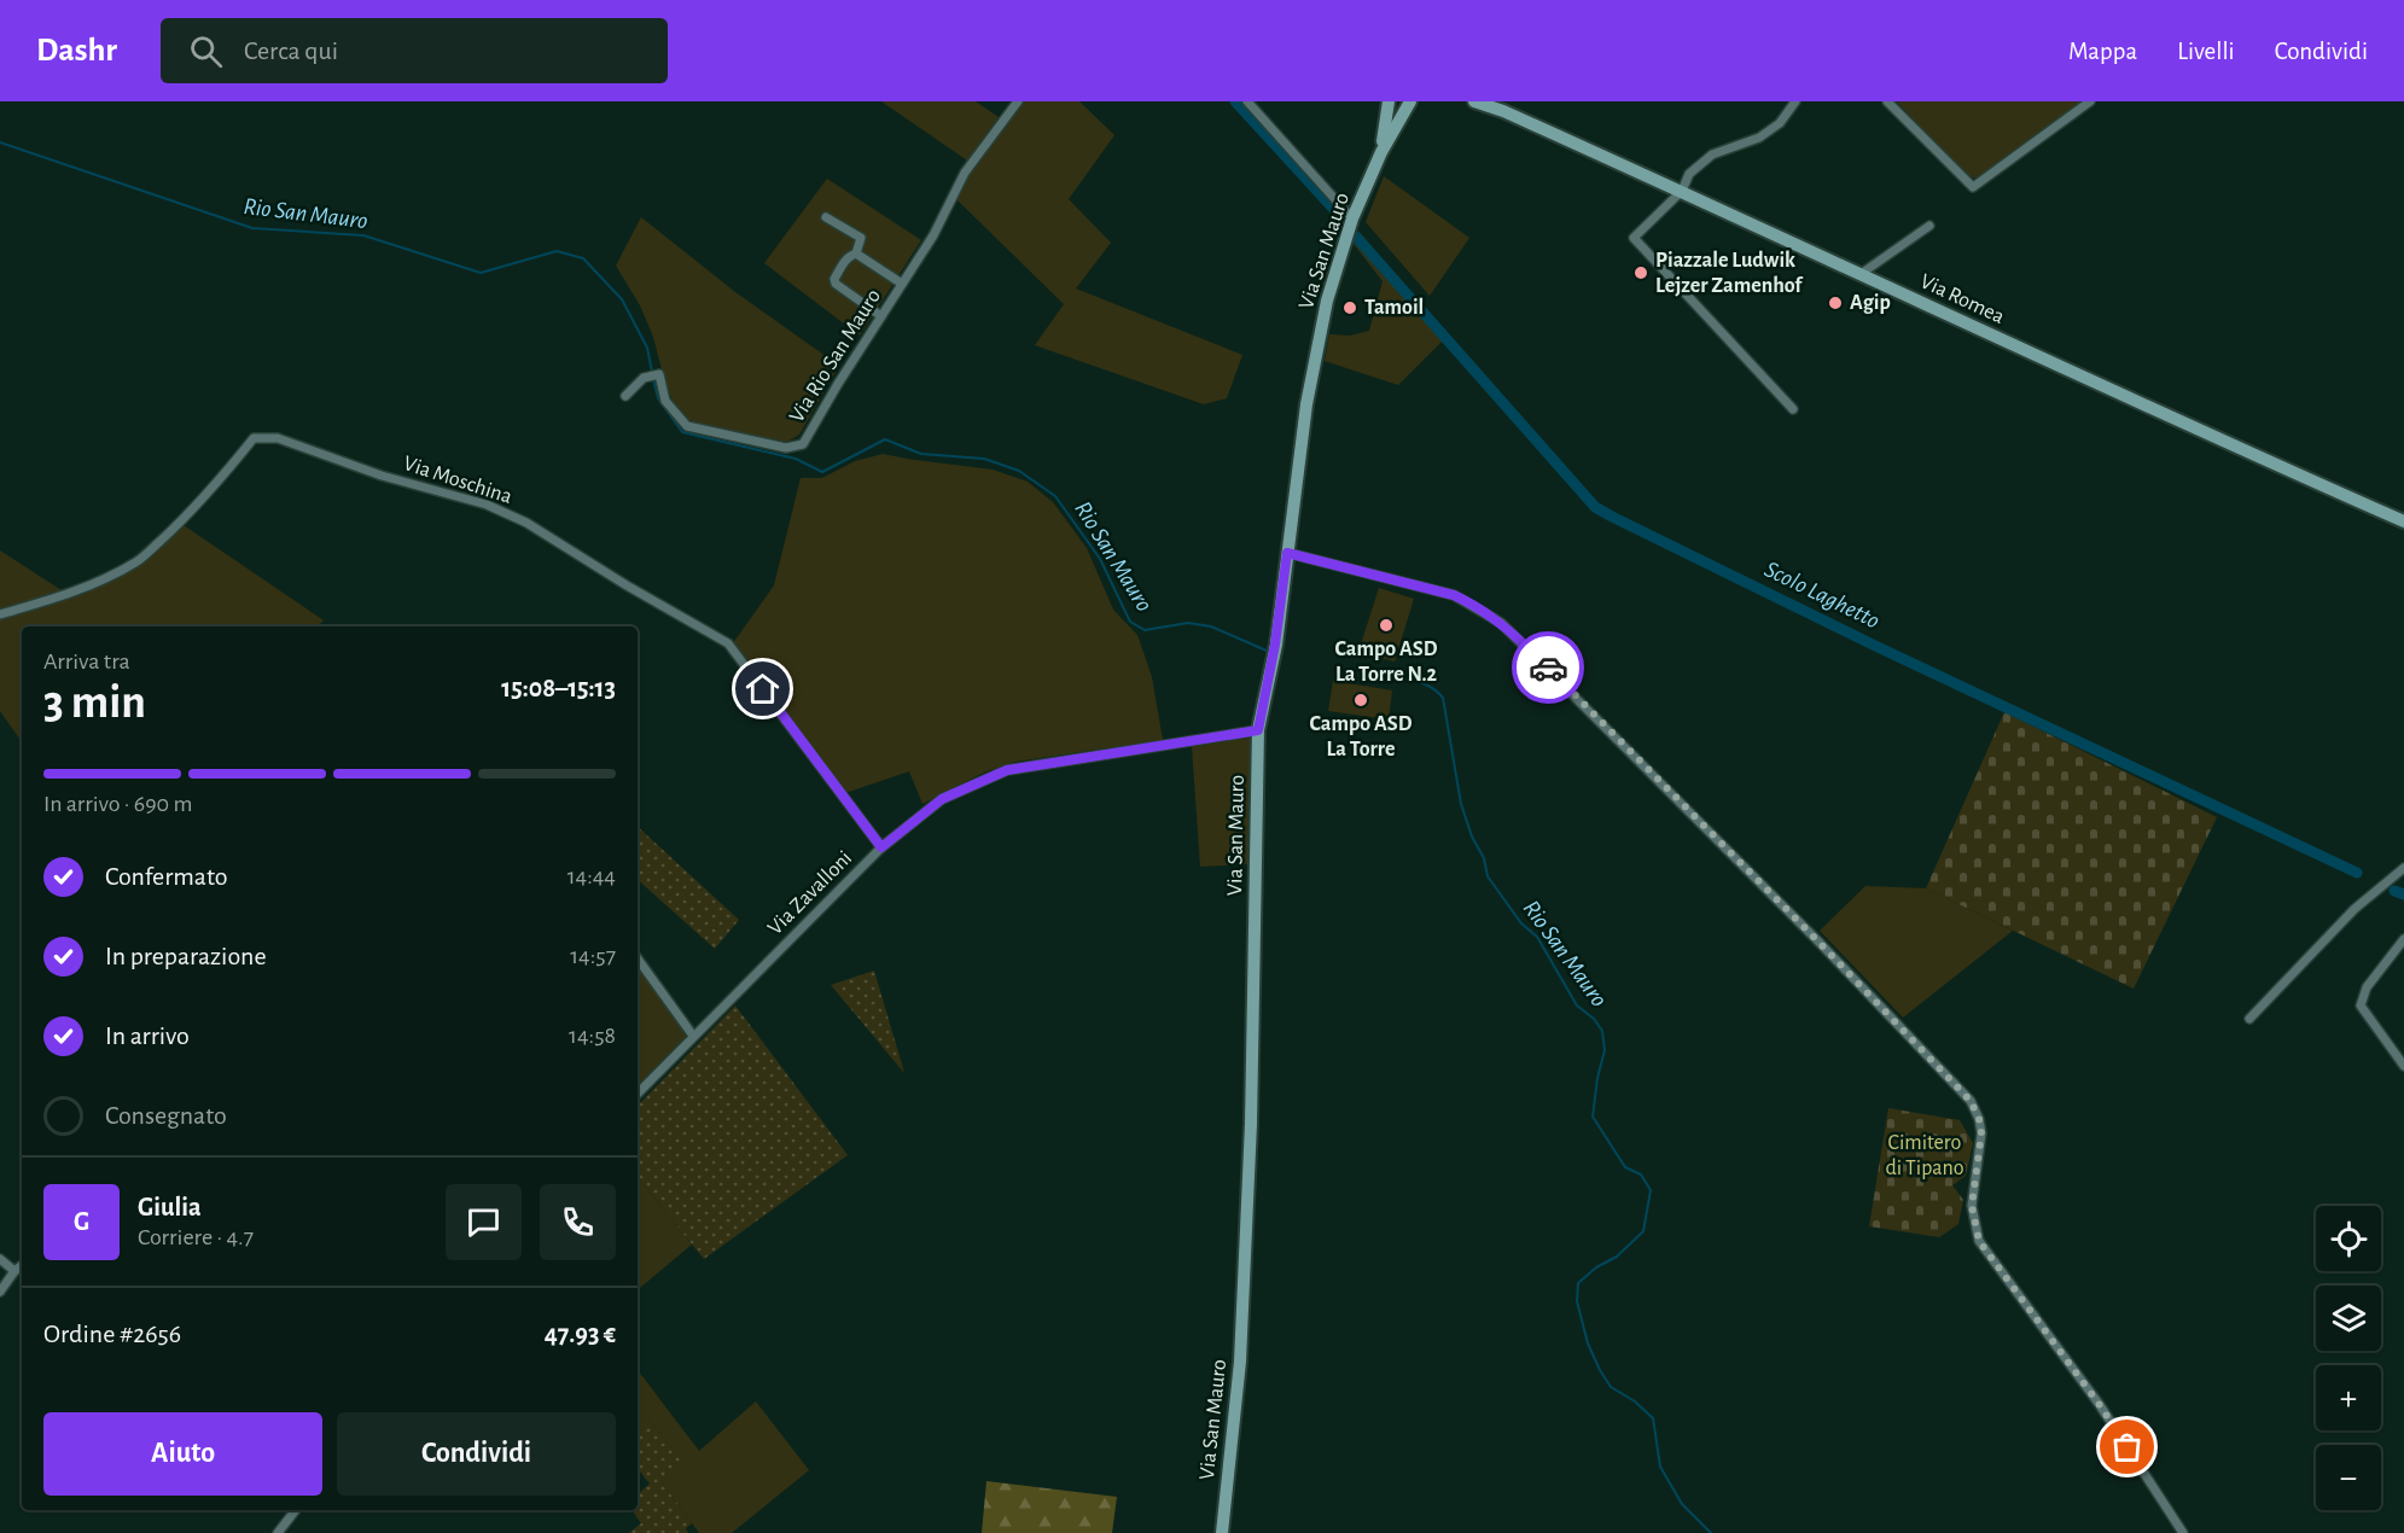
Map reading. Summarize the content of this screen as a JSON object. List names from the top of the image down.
{
  "streets": {
    "main road": ["Via San Mauro", "Via Romea"],
    "street": ["Via Rio San Mauro", "Via Moschina", "Via Zavalloni"]
  },
  "crossings": [
    ["Via San Mauro", "Via Zavalloni"],
    ["Via Moschina", "Via Zavalloni"]
  ],
  "water": ["Rio San Mauro", "Scolo Laghetto"],
  "parks": ["Cimitero di Tipano"],
  "places": [
    "Piazzale Ludwik Lejzer Zamenhof",
    "Agip",
    "Tamoil",
    "Campo ASD La Torre N.2",
    "Campo ASD La Torre"
  ],
  "page": {
    "header": "Dashr",
    "search": "Cerca qui",
    "nav": ["Mappa", "Livelli", "Condividi"],
    "heading": ["3 min", "Arriva tra", "15:08–15:13"],
    "panel": [
      "Giulia",
      "Corriere · 4.7",
      "Ordine #2656",
      "47.93 €"
    ],
    "bar": "In arrivo · 690 m",
    "list": [
      ["Confermato", "14:44"],
      ["In preparazione", "14:57"],
      ["In arrivo", "14:58"],
      "Consegnato"
    ],
    "round": "G",
    "map_buttons": ["+", "−"],
    "buttons": ["Aiuto", "Condividi"]
  }
}
